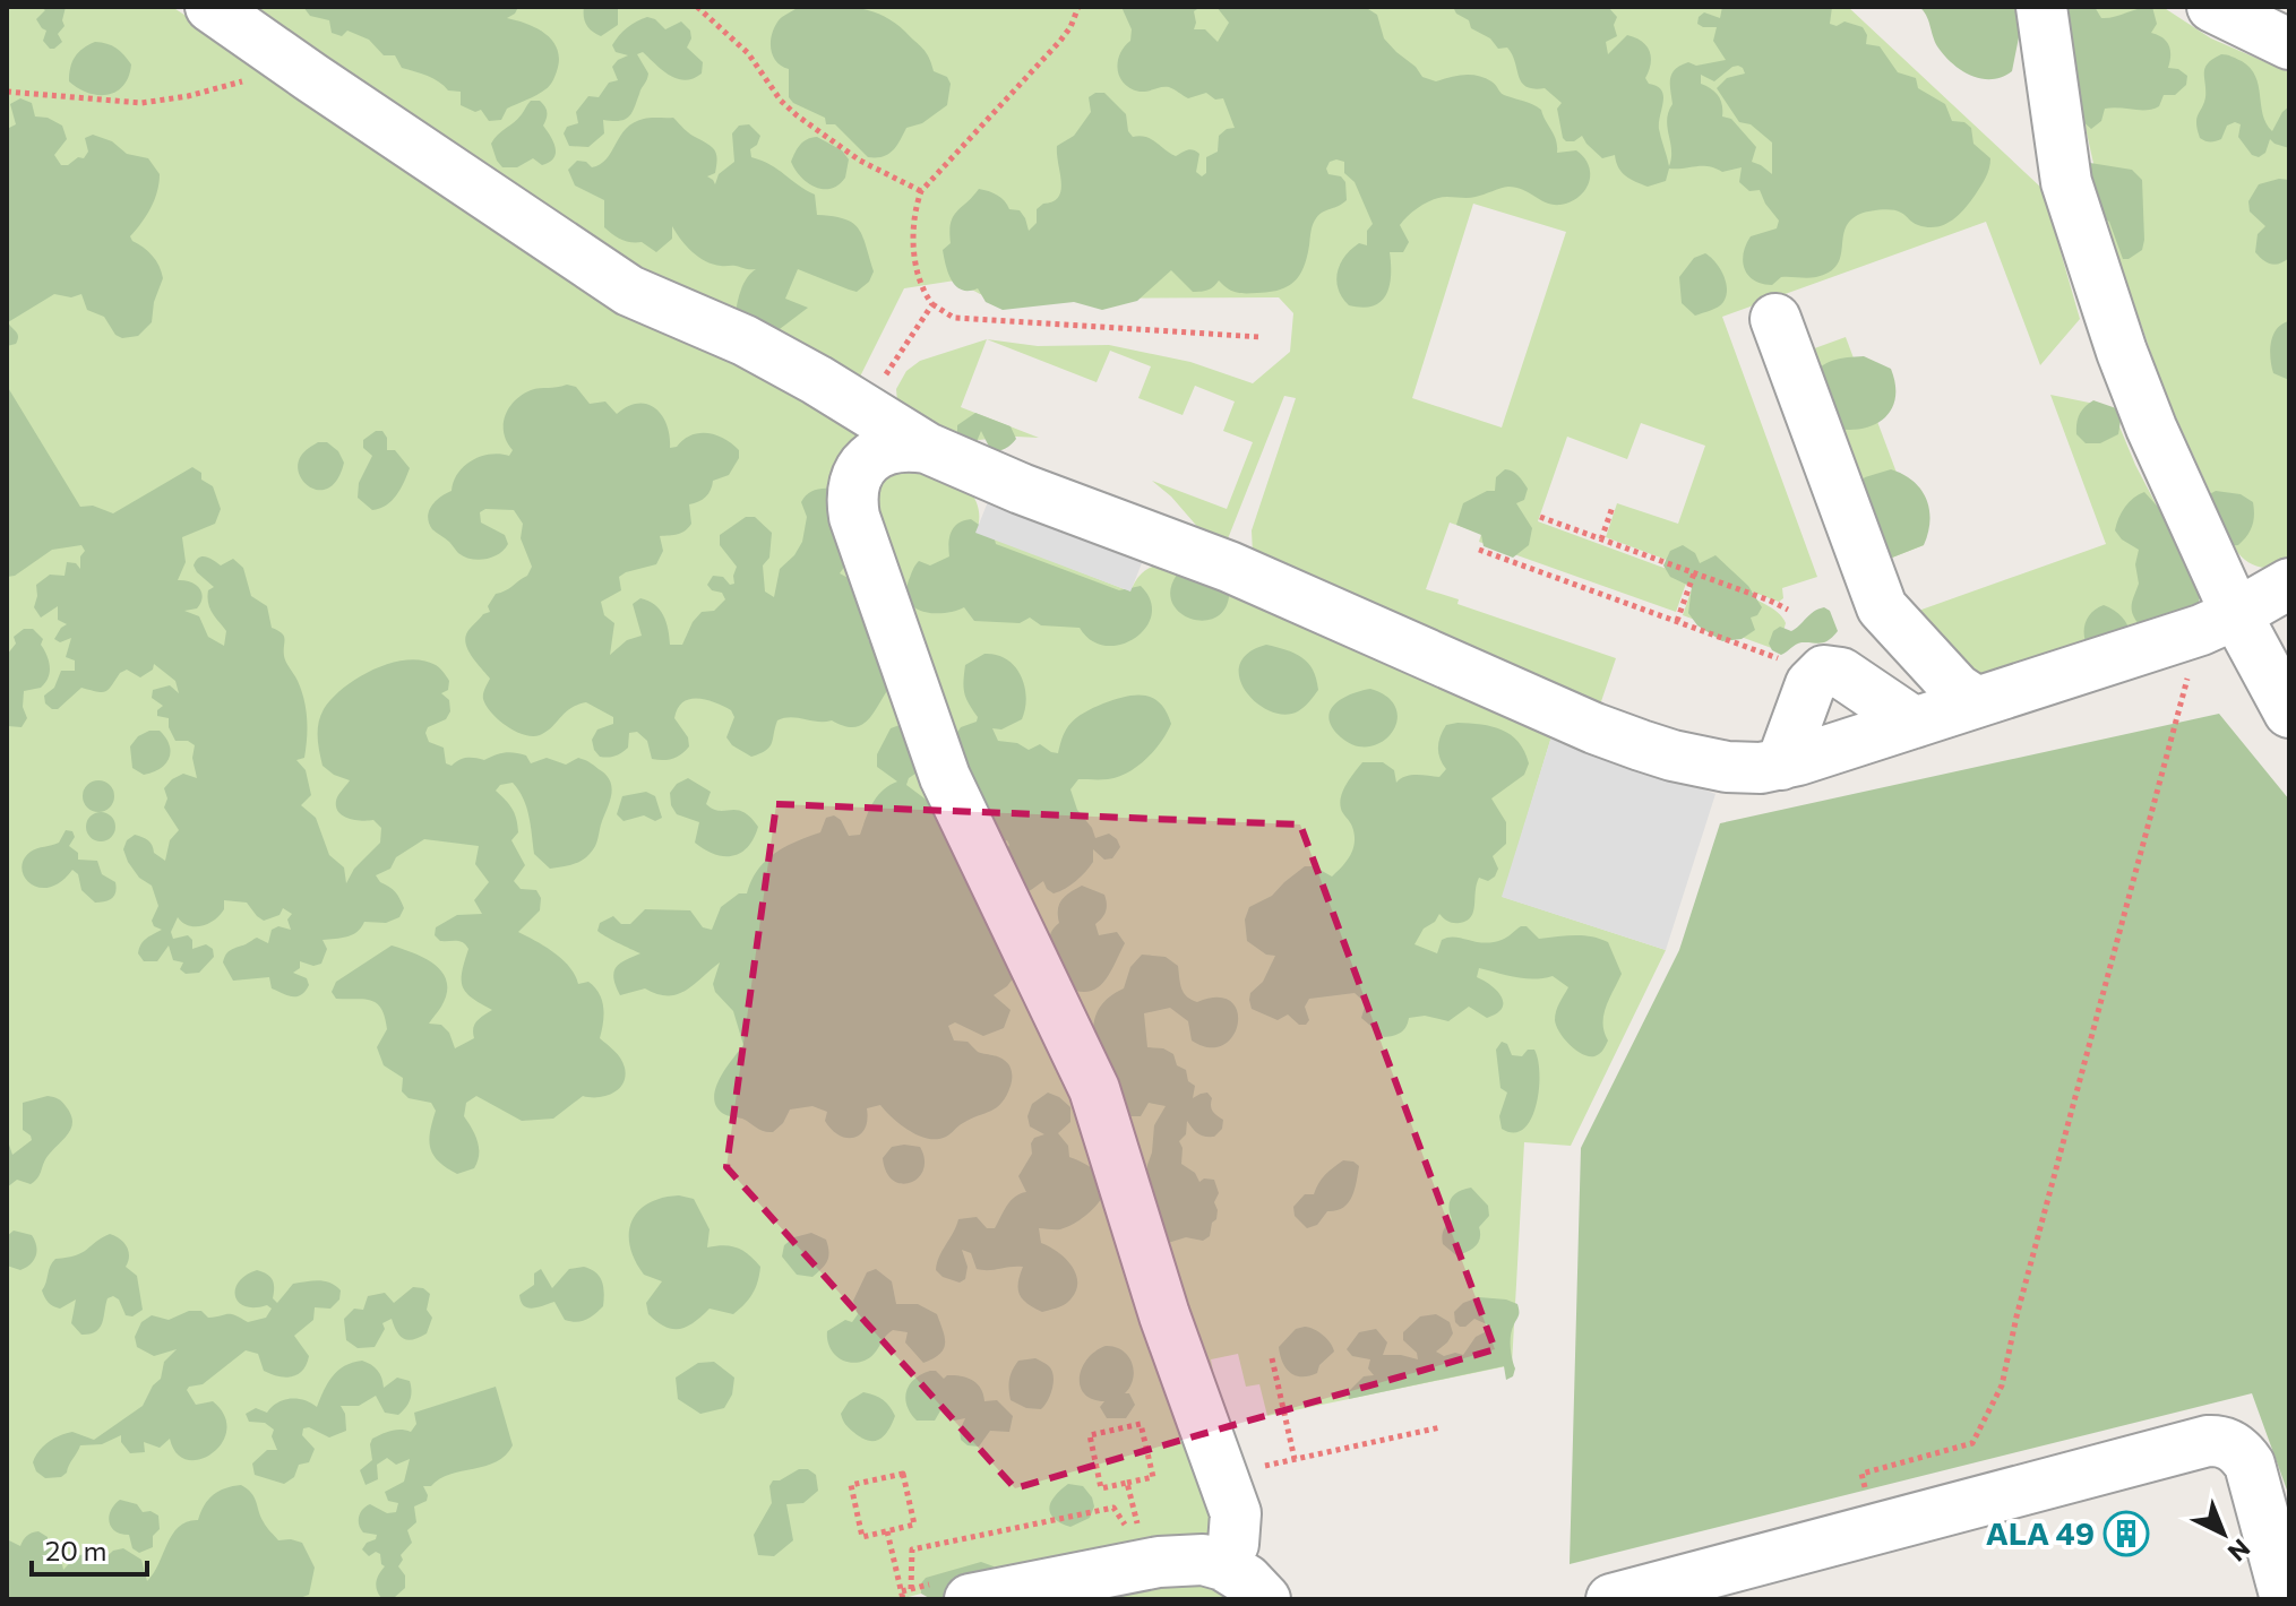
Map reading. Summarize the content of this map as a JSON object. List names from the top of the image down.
{
  "places": {
    "building": ["ALA 49"]
  },
  "scale_bar": "20 m",
  "north": "bottom right"
}
